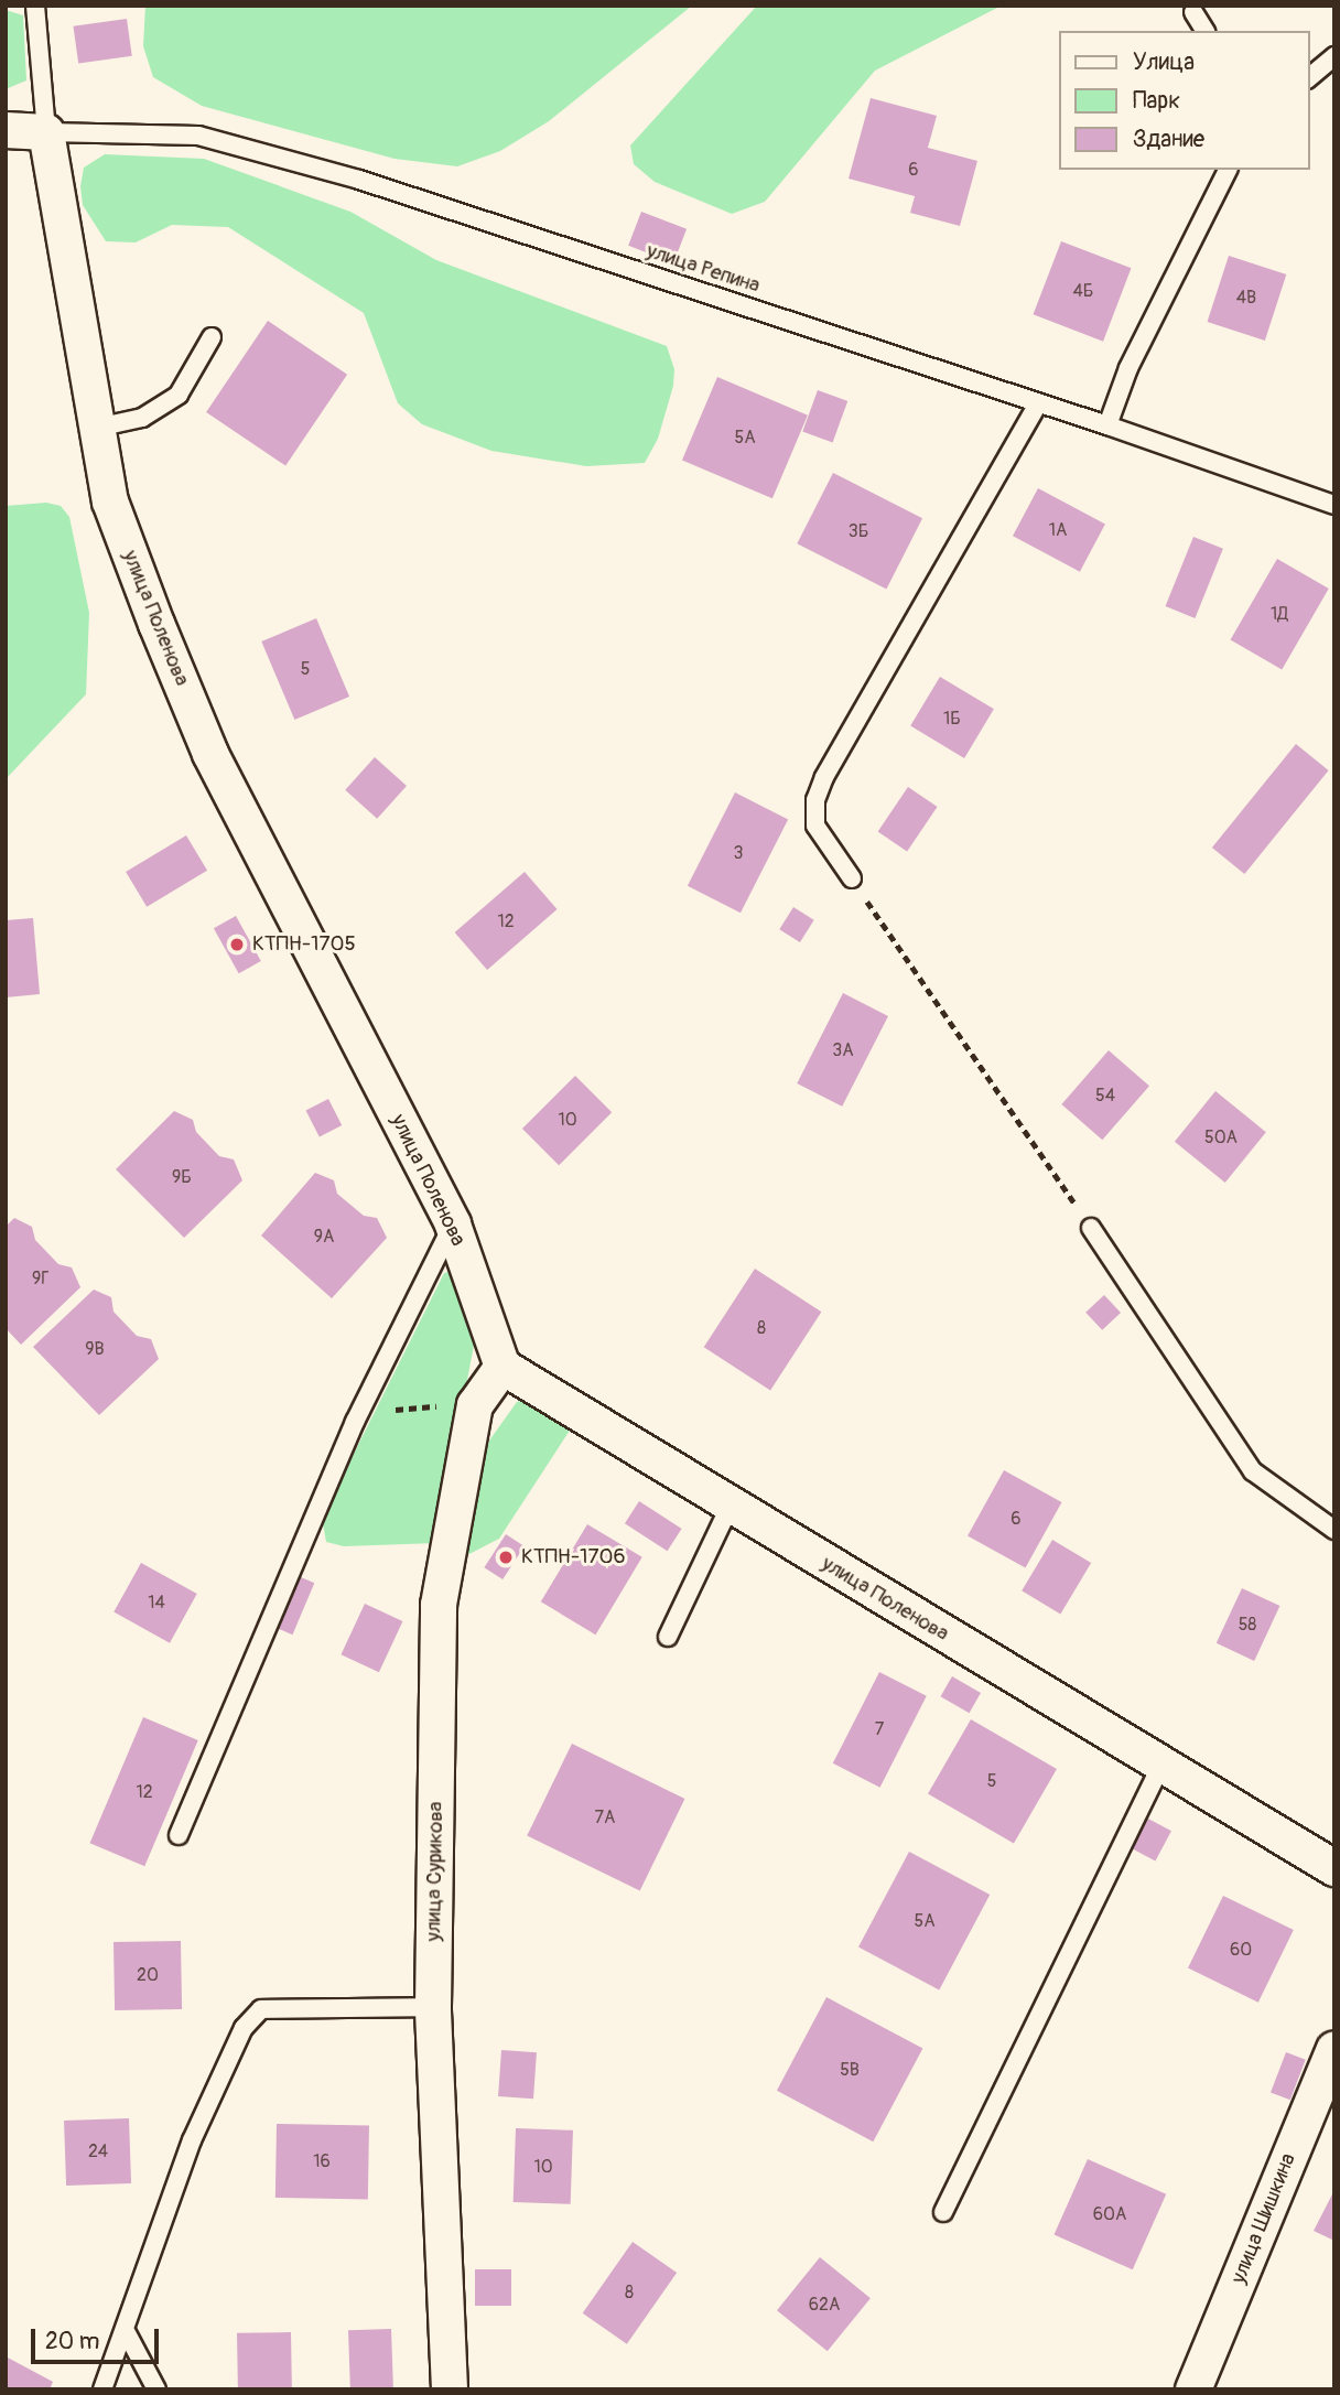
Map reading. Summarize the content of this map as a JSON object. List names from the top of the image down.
{
  "streets": {
    "street": ["улица Поленова", "улица Сурикова", "улица Шишкина"],
    "lane": ["улица Репина"]
  },
  "crossings": [
    ["улица Репина", "улица Поленова"],
    ["улица Поленова", "улица Сурикова"]
  ],
  "places": ["КТПН-1705", "КТПН-1706"],
  "house_numbers": [
    "6",
    "4Б",
    "4В",
    "5А",
    "1А",
    "3Б",
    "1Д",
    "5",
    "1Б",
    "3",
    "12",
    "3А",
    "54",
    "10",
    "50А",
    "9Б",
    "9А",
    "9Г",
    "8",
    "9В",
    "6",
    "14",
    "58",
    "7",
    "5",
    "12",
    "7А",
    "5А",
    "60",
    "20",
    "5В",
    "24",
    "16",
    "10",
    "60А",
    "8",
    "62А"
  ],
  "legend": ["Улица", "Парк", "Здание"],
  "scale_bar": "20 m"
}
